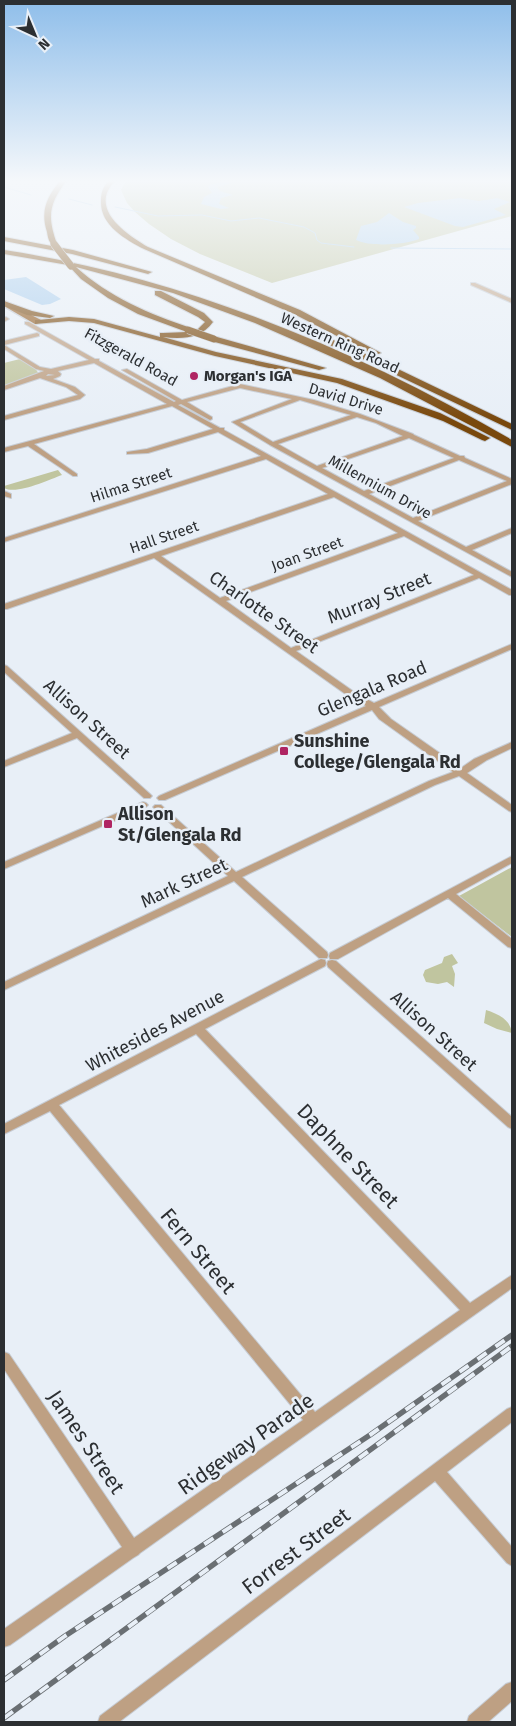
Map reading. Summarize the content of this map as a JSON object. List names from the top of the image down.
{
  "streets": {
    "highway": ["Western Ring Road"],
    "main road": ["Fitzgerald Road"],
    "street": [
      "David Drive",
      "Hilma Street",
      "Millennium Drive",
      "Hall Street",
      "Joan Street",
      "Murray Street",
      "Charlotte Street",
      "Glengala Road",
      "Allison Street",
      "Mark Street",
      "Whitesides Avenue",
      "Daphne Street",
      "Fern Street",
      "James Street",
      "Ridgeway Parade",
      "Forrest Street"
    ]
  },
  "crossings": [
    ["Fitzgerald Road", "David Drive"],
    ["Fitzgerald Road", "Hilma Street"],
    ["Fitzgerald Road", "Hall Street"],
    ["Fitzgerald Road", "Joan Street"],
    ["Fitzgerald Road", "Murray Street"],
    ["David Drive", "Millennium Drive"],
    ["Hall Street", "Charlotte Street"],
    ["Joan Street", "Charlotte Street"],
    ["Murray Street", "Charlotte Street"],
    ["Charlotte Street", "Glengala Road"],
    ["Charlotte Street", "Mark Street"],
    ["Glengala Road", "Allison Street"],
    ["Allison Street", "Mark Street"],
    ["Allison Street", "Whitesides Avenue"],
    ["Whitesides Avenue", "Daphne Street"],
    ["Whitesides Avenue", "Fern Street"],
    ["Daphne Street", "Ridgeway Parade"],
    ["Fern Street", "Ridgeway Parade"],
    ["James Street", "Ridgeway Parade"]
  ],
  "places": {
    "other": ["Morgan's IGA"],
    "transit": ["Sunshine College/Glengala Rd", "Allison St/Glengala Rd"]
  },
  "north": "bottom right"
}
